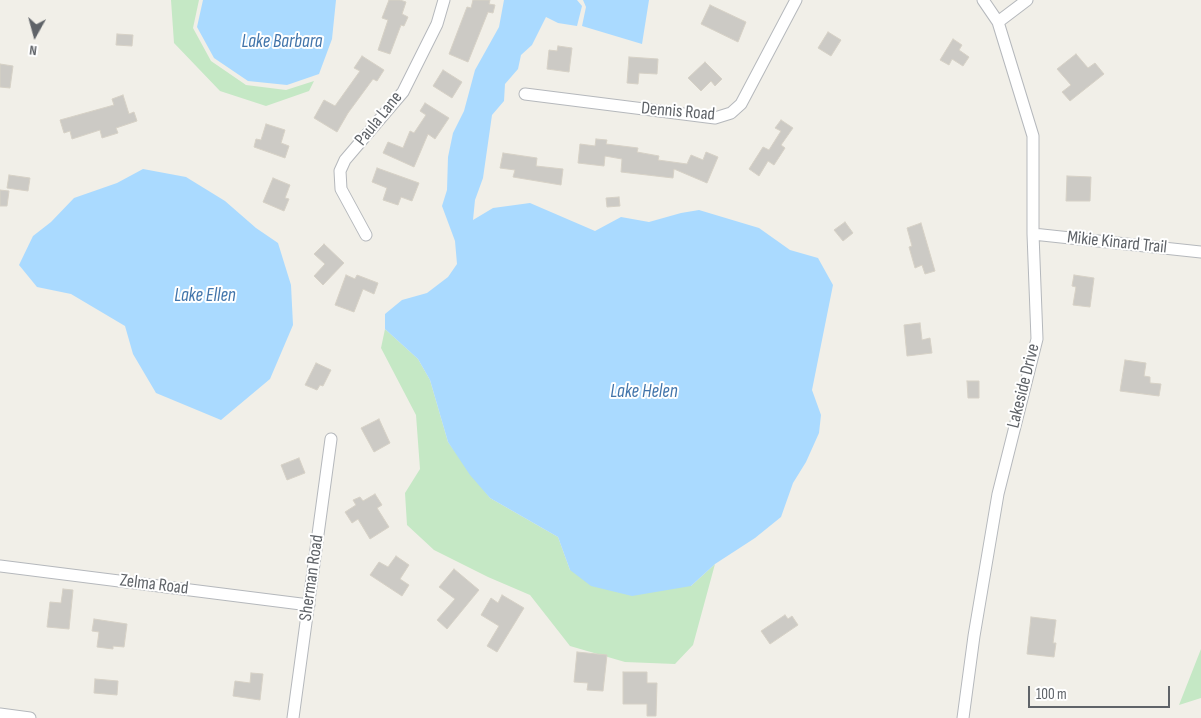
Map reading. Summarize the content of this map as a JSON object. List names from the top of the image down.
{
  "streets": {
    "street": [
      "Dennis Road",
      "Paula Lane",
      "Mikie Kinard Trail",
      "Lakeside Drive",
      "Sherman Road",
      "Zelma Road"
    ]
  },
  "crossings": [
    ["Mikie Kinard Trail", "Lakeside Drive"],
    ["Sherman Road", "Zelma Road"]
  ],
  "water": ["Lake Barbara", "Lake Ellen", "Lake Helen"],
  "scale_bar": "100 m",
  "north": "bottom"
}
